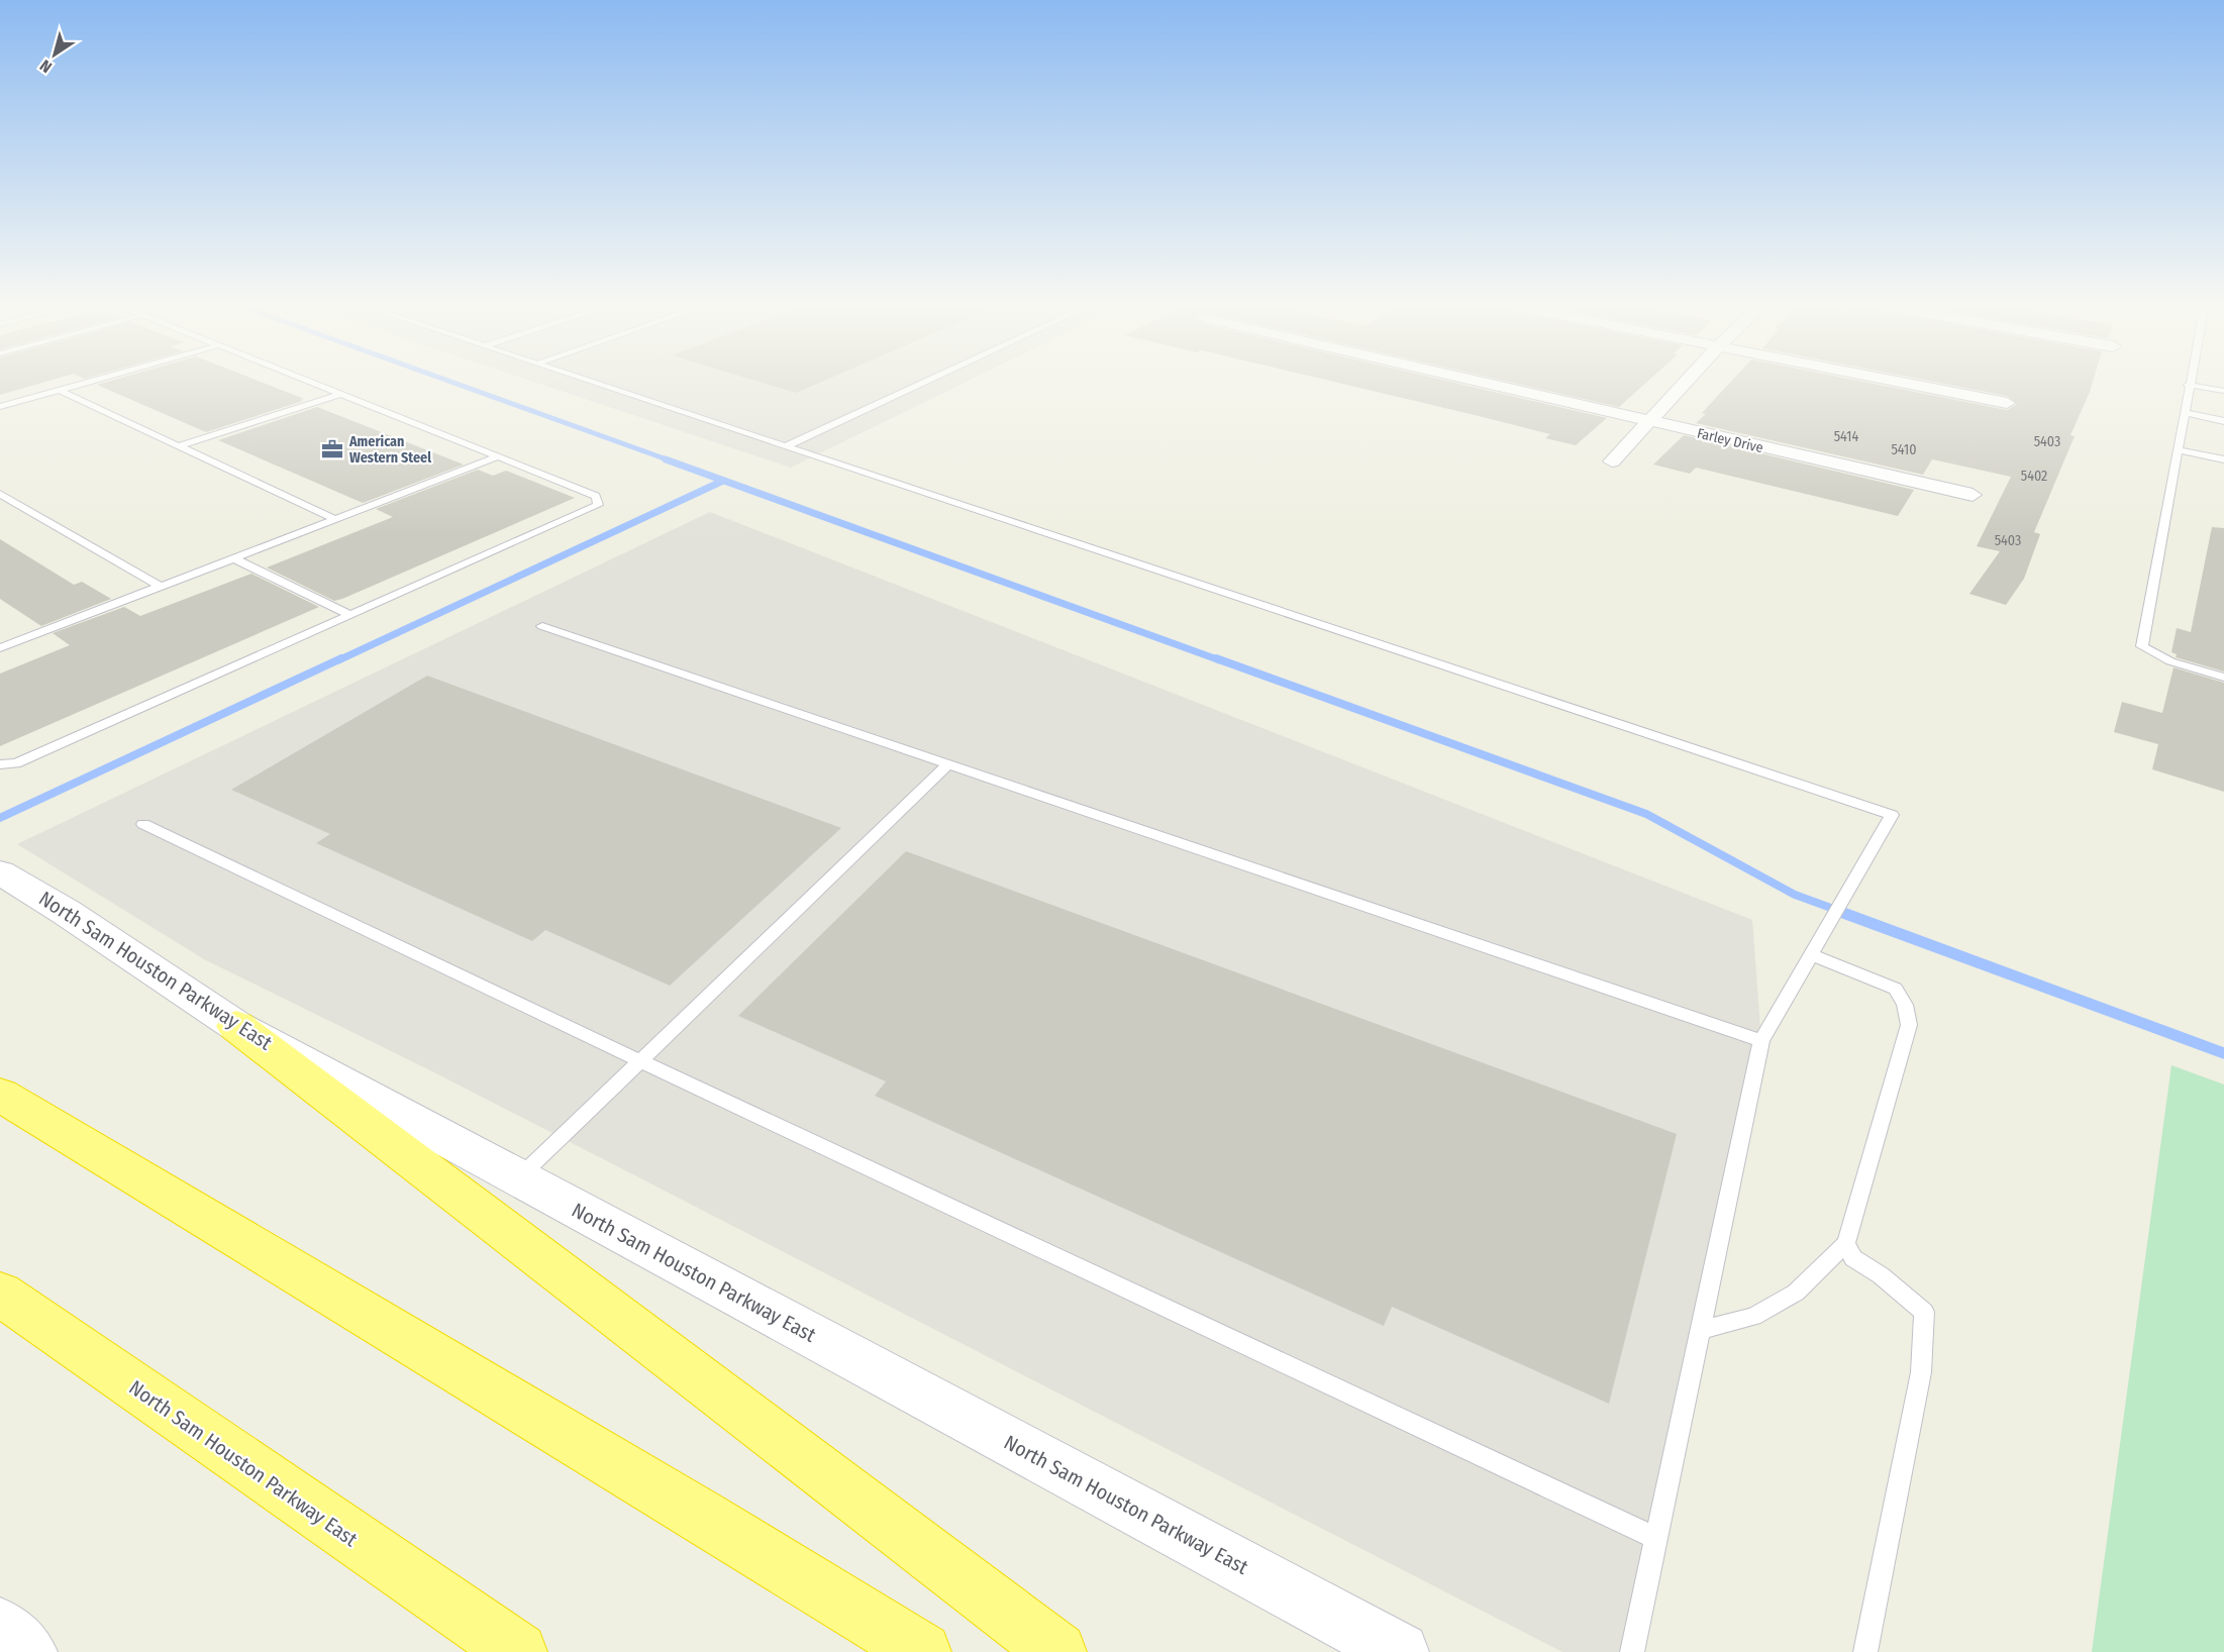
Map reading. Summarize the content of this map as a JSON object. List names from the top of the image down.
{
  "streets": {
    "highway": ["North Sam Houston Parkway East"],
    "street": ["Farley Drive"]
  },
  "places": {
    "office": ["American Western Steel"]
  },
  "house_numbers": [
    "5414",
    "5403",
    "5410",
    "5402",
    "5403"
  ],
  "north": "bottom left"
}
